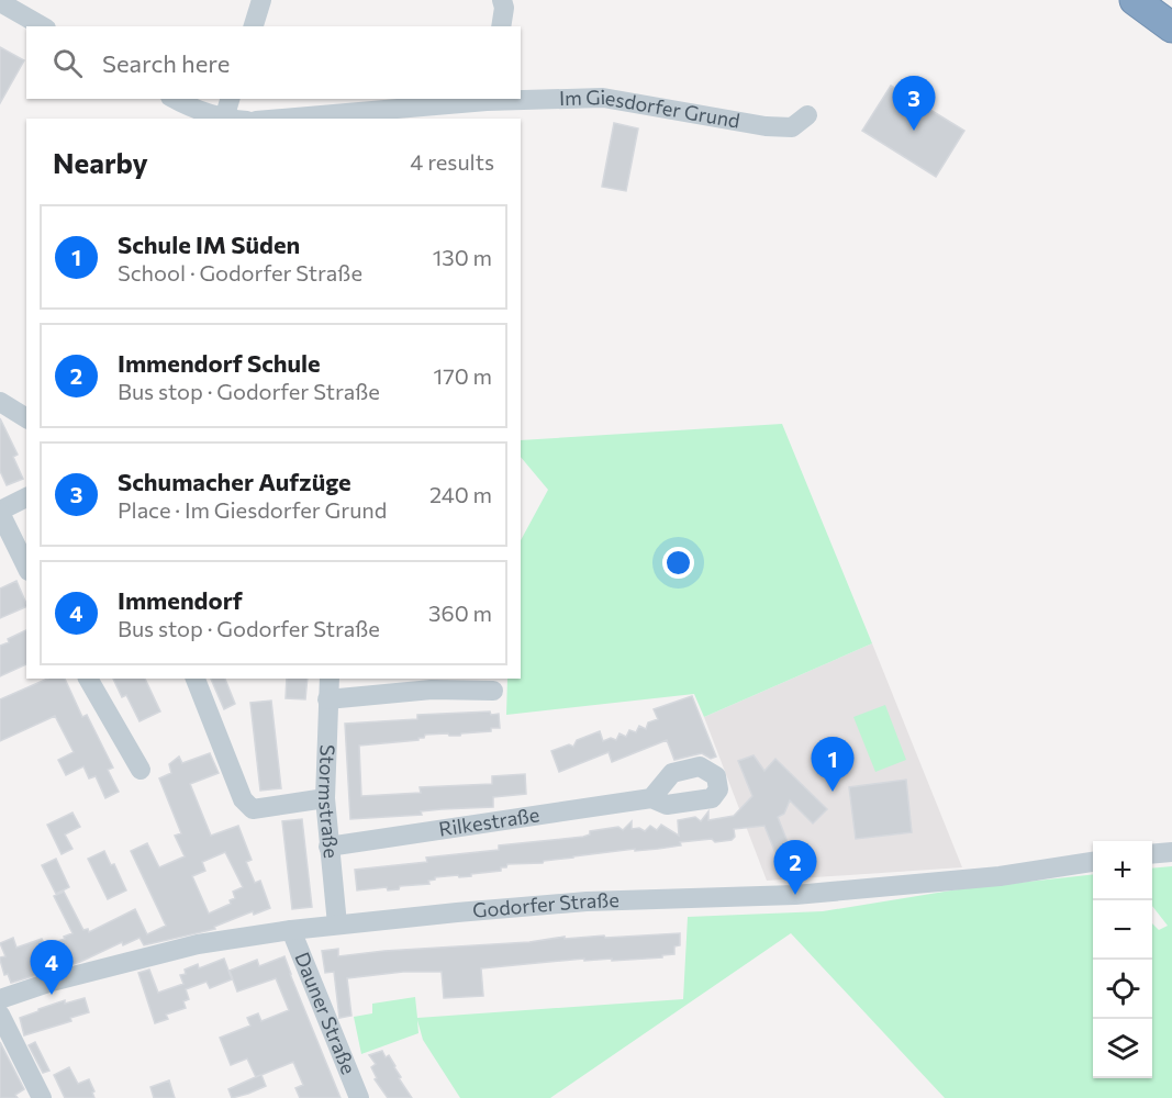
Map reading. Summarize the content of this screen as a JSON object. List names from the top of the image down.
{
  "streets": {
    "street": [
      "Im Giesdorfer Grund",
      "Stormstraße",
      "Rilkestraße",
      "Godorfer Straße",
      "Dauner Straße"
    ]
  },
  "crossings": [
    ["Stormstraße", "Rilkestraße"],
    ["Stormstraße", "Godorfer Straße"],
    ["Godorfer Straße", "Dauner Straße"]
  ],
  "page": {
    "search": "Search here",
    "pins": [
      "3",
      "1",
      "2",
      "4"
    ],
    "heading": ["Nearby", "4 results"],
    "list": [
      {
        "mark": "1",
        "name": "Schule IM Süden",
        "note": "School · Godorfer Straße",
        "value": "130 m"
      },
      {
        "mark": "2",
        "name": "Immendorf Schule",
        "note": "Bus stop · Godorfer Straße",
        "value": "170 m"
      },
      {
        "mark": "3",
        "name": "Schumacher Aufzüge",
        "note": "Place · Im Giesdorfer Grund",
        "value": "240 m"
      },
      {
        "mark": "4",
        "name": "Immendorf",
        "note": "Bus stop · Godorfer Straße",
        "value": "360 m"
      }
    ],
    "map_buttons": ["+", "−"]
  }
}
